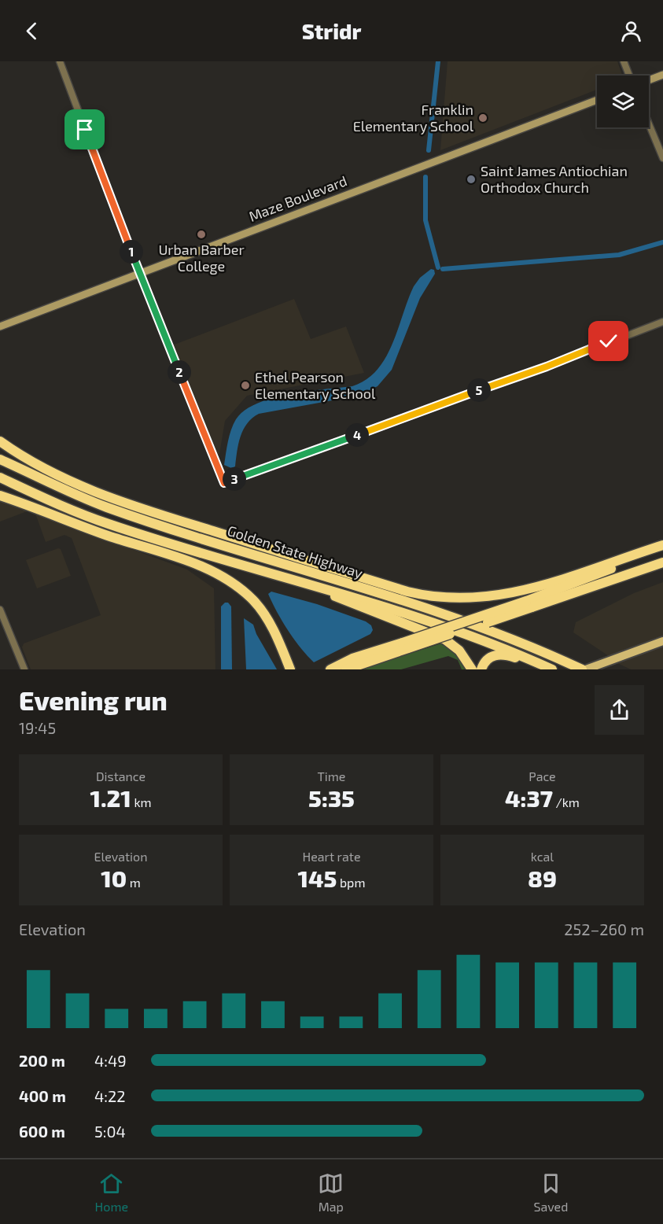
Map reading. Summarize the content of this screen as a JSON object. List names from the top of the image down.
{
  "streets": {
    "highway": ["Golden State Highway"],
    "main road": ["Maze Boulevard"]
  },
  "places": [
    "Franklin Elementary School",
    "Saint James Antiochian Orthodox Church",
    "Urban Barber College",
    "Ethel Pearson Elementary School"
  ],
  "page": {
    "header": "Stridr",
    "pins": [
      "1",
      "2",
      "5",
      "4",
      "3"
    ],
    "heading": ["Evening run", "19:45"],
    "stats": [
      ["Distance", "1.21 km"],
      ["Time", "5:35"],
      ["Pace", "4:37 /km"],
      ["Elevation", "10 m"],
      ["Heart rate", "145 bpm"],
      ["kcal", "89"]
    ],
    "chart": ["Elevation", "252–260 m"],
    "list": [
      {
        "name": "200 m",
        "note": "4:49"
      },
      {
        "name": "400 m",
        "note": "4:22"
      },
      {
        "name": "600 m",
        "note": "5:04"
      }
    ],
    "tabs": ["Home", "Map", "Saved"]
  }
}
